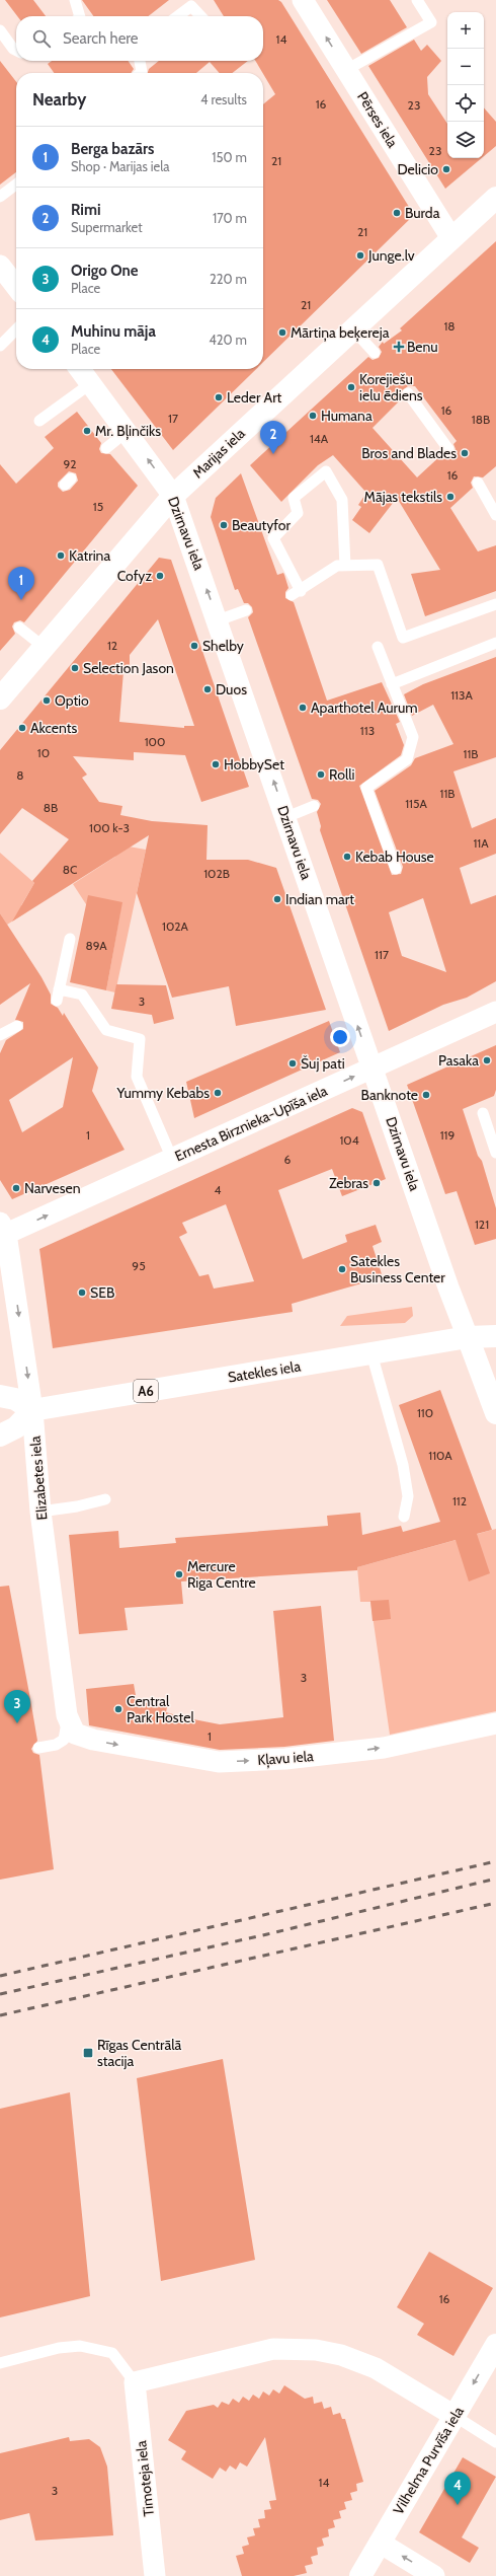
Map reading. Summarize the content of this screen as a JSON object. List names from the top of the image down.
{
  "streets": {
    "main road": [
      "Marijas iela",
      "Dzirnavu iela",
      "Satekles iela",
      "A6",
      "Vilhelma Purvīša iela"
    ],
    "street": [
      "Pērses iela",
      "Ernesta Birznieka-Upīša iela",
      "Elizabetes iela",
      "Kļavu iela",
      "Timoteja iela"
    ]
  },
  "crossings": [
    ["Pērses iela", "Marijas iela"],
    ["Marijas iela", "Dzirnavu iela"],
    ["Dzirnavu iela", "Ernesta Birznieka-Upīša iela"],
    ["Dzirnavu iela", "Satekles iela"],
    ["Ernesta Birznieka-Upīša iela", "Elizabetes iela"],
    ["Satekles iela", "Elizabetes iela"],
    ["Elizabetes iela", "Kļavu iela"]
  ],
  "one_way": ["Dzirnavu iela", "Ernesta Birznieka-Upīša iela", "Kļavu iela"],
  "places": {
    "other": [
      "Delicio",
      "Burda",
      "Junge.lv",
      "Mārtiņa beķereja",
      "Korejiešu ielu ēdiens",
      "Leder Art",
      "Humana",
      "Mr. Bļinčiks",
      "Bros and Blades",
      "Mājas tekstils",
      "Beautyfor",
      "Katrina",
      "Cofyz",
      "Shelby",
      "Selection Jason",
      "Duos",
      "Optio",
      "Aparthotel Aurum",
      "Akcents",
      "HobbySet",
      "Rolli",
      "Kebab House",
      "Indian mart",
      "Pasaka",
      "Šuj pati",
      "Yummy Kebabs",
      "Banknote",
      "Zebras",
      "Narvesen",
      "Satekles Business Center",
      "SEB",
      "Mercure Riga Centre",
      "Central Park Hostel"
    ],
    "health": ["Benu"],
    "transit": ["Rīgas Centrālā stacija"]
  },
  "house_numbers": [
    "14",
    "16",
    "23",
    "23",
    "21",
    "21",
    "21",
    "18",
    "16",
    "17",
    "18B",
    "14A",
    "92",
    "16",
    "15",
    "12",
    "113A",
    "113",
    "100",
    "10",
    "11B",
    "8",
    "11B",
    "115A",
    "8B",
    "100 k-3",
    "11A",
    "8C",
    "102B",
    "102A",
    "89A",
    "117",
    "3",
    "1",
    "119",
    "104",
    "6",
    "4",
    "121",
    "95",
    "110",
    "110A",
    "112",
    "3",
    "1",
    "16",
    "14",
    "3"
  ],
  "page": {
    "map_buttons": ["+", "−"],
    "search": "Search here",
    "heading": ["Nearby", "4 results"],
    "list": [
      {
        "mark": "1",
        "name": "Berga bazārs",
        "note": "Shop · Marijas iela",
        "value": "150 m"
      },
      {
        "mark": "2",
        "name": "Rimi",
        "note": "Supermarket",
        "value": "170 m"
      },
      {
        "mark": "3",
        "name": "Origo One",
        "note": "Place",
        "value": "220 m"
      },
      {
        "mark": "4",
        "name": "Muhinu māja",
        "note": "Place",
        "value": "420 m"
      }
    ],
    "pins": [
      "2",
      "1",
      "3",
      "4"
    ]
  }
}
